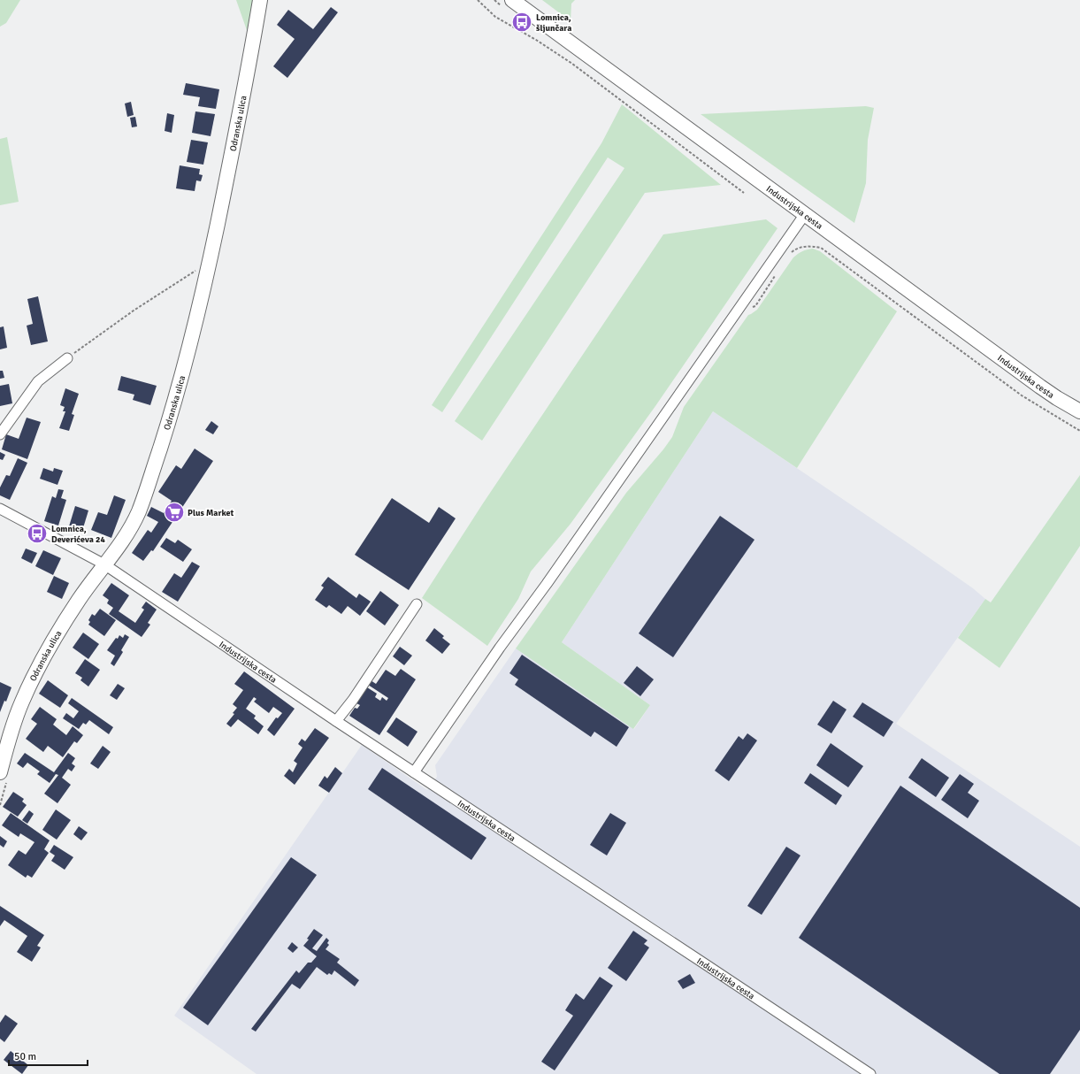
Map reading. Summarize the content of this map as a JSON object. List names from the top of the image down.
{
  "streets": {
    "main road": ["Odranska ulica", "Industrijska cesta"]
  },
  "crossings": [
    ["Odranska ulica", "Industrijska cesta"]
  ],
  "places": {
    "bus stop": ["Lomnica, šljunčara", "Lomnica, Deverićeva 24"],
    "supermarket": ["Plus Market"]
  },
  "scale_bar": "50 m"
}
